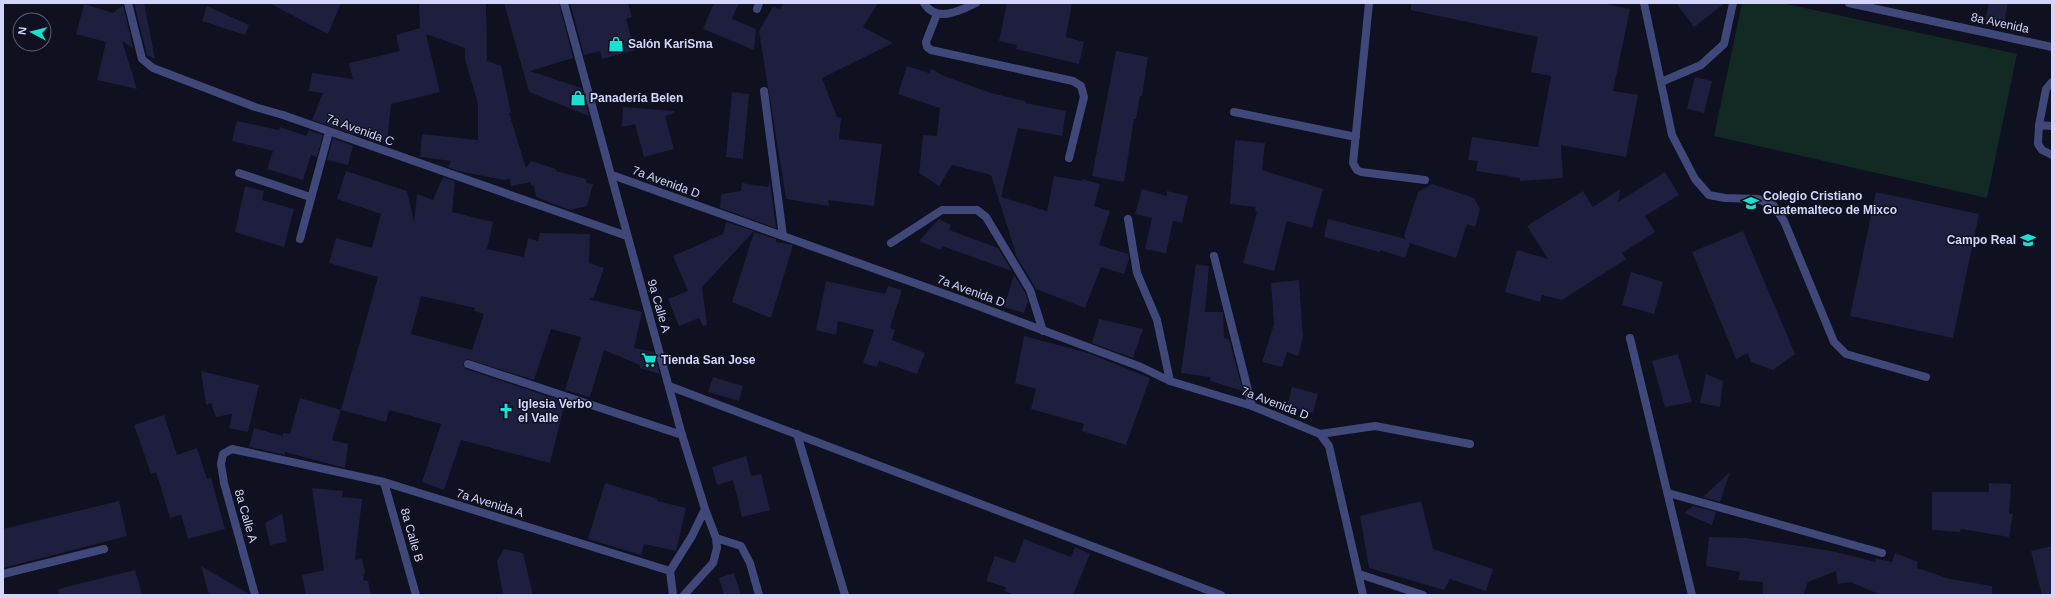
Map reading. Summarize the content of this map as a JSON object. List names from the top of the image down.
{
  "streets": {
    "street": [
      "8a Avenida",
      "7a Avenida C",
      "7a Avenida D",
      "9a Calle A",
      "7a Avenida A",
      "8a Calle A",
      "8a Calle B"
    ]
  },
  "crossings": [
    ["7a Avenida C", "9a Calle A"],
    ["7a Avenida D", "9a Calle A"],
    ["7a Avenida A", "8a Calle A"],
    ["7a Avenida A", "8a Calle B"]
  ],
  "places": {
    "shop": ["Salón KariSma", "Panadería Belen"],
    "school or university": ["Colegio Cristiano Guatemalteco de Mixco", "Campo Real"],
    "supermarket": ["Tienda San Jose"],
    "church": ["Iglesia Verbo el Valle"]
  },
  "north": "left"
}
